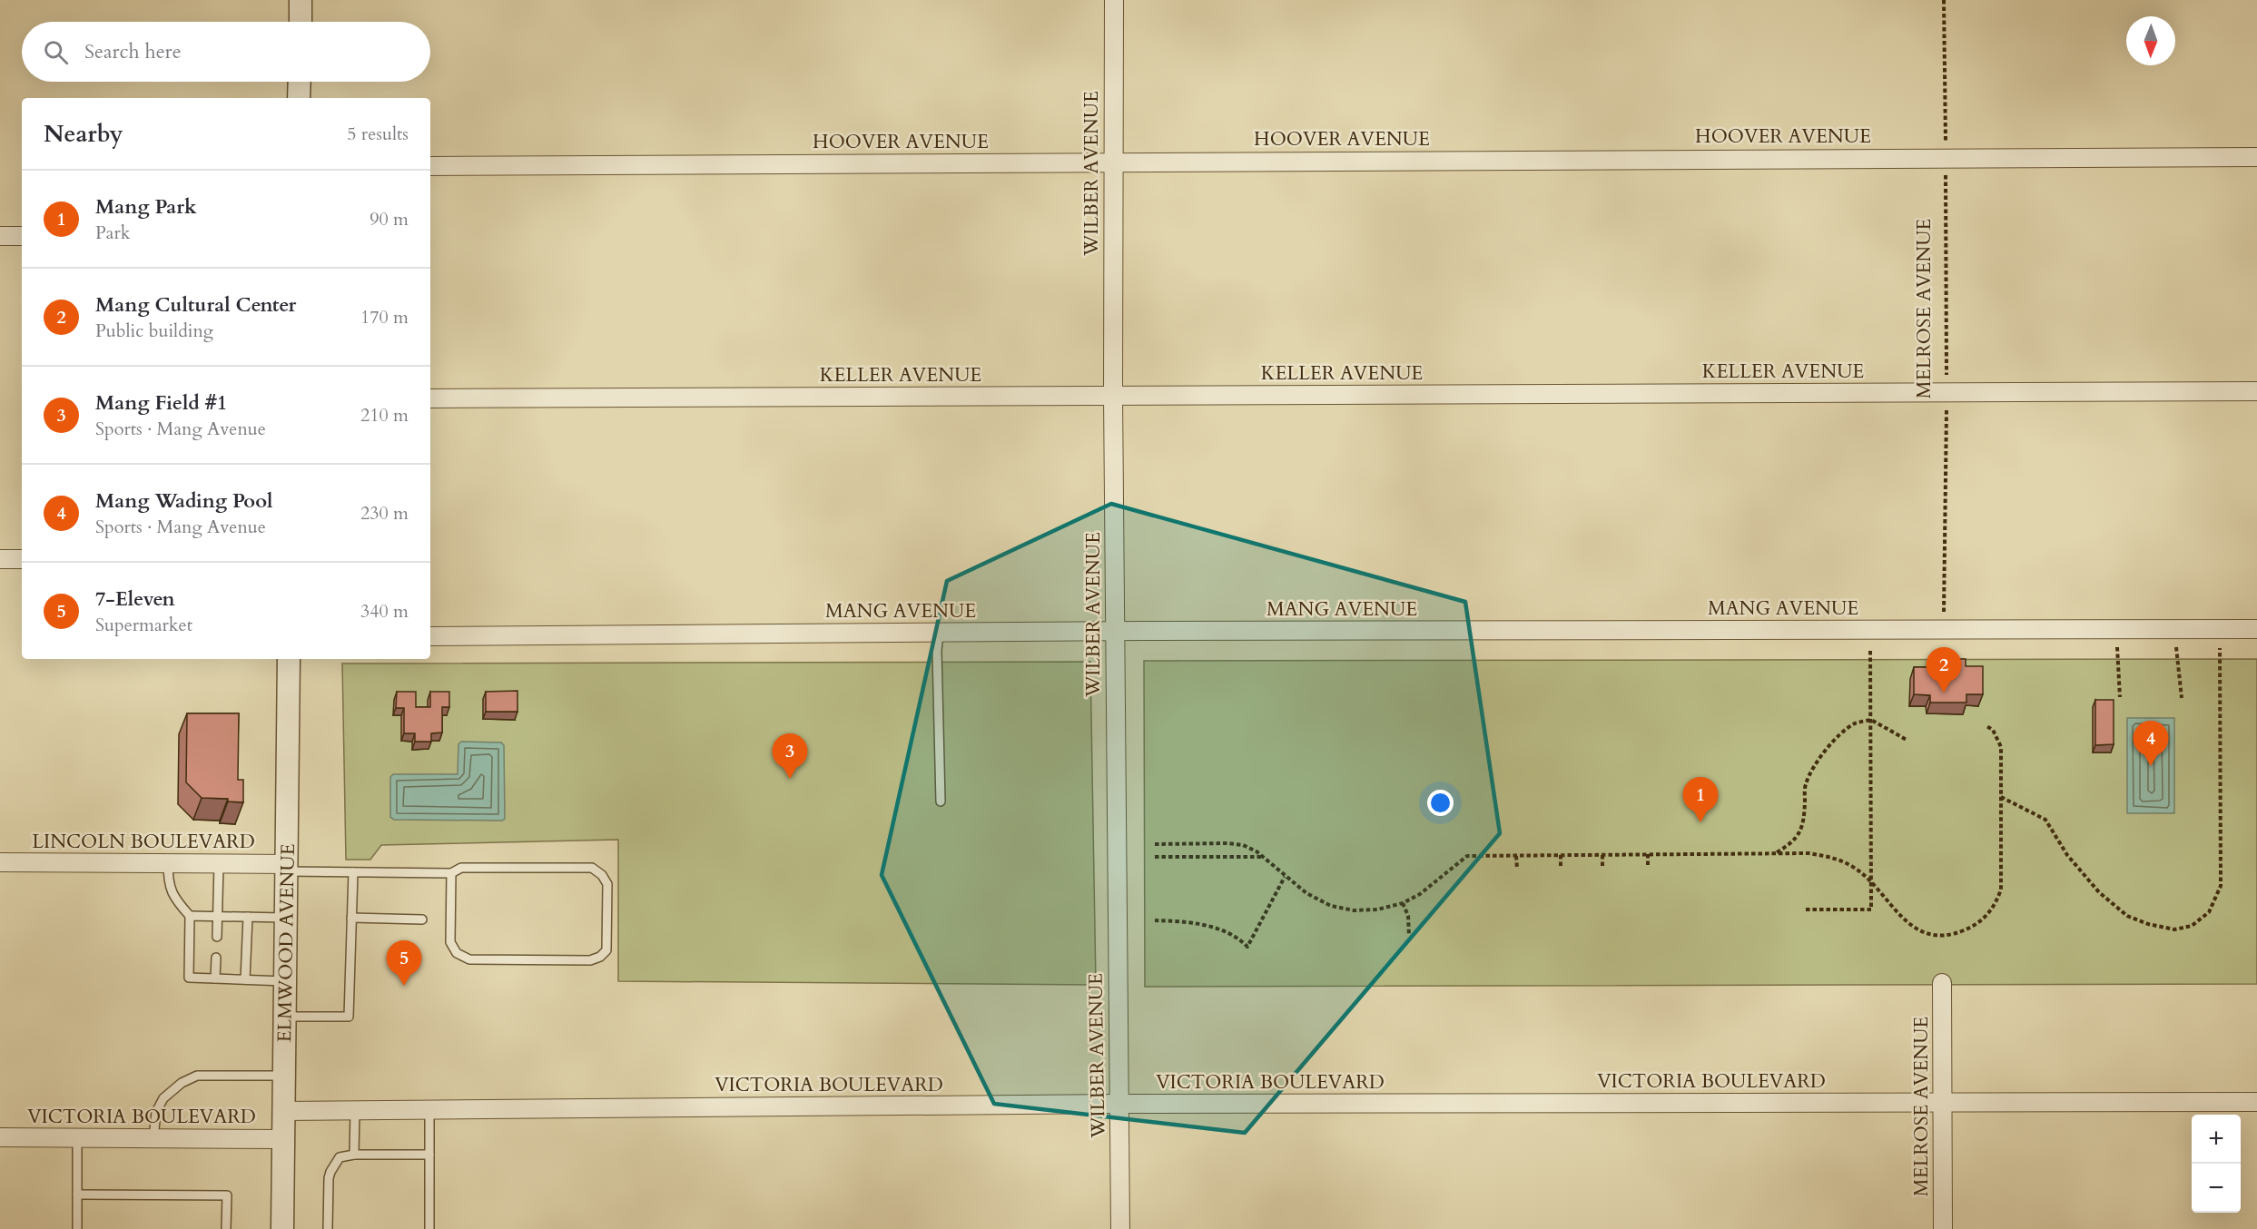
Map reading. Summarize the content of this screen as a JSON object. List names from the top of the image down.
{
  "streets": {
    "street": [
      "HOOVER AVENUE",
      "WILBER AVENUE",
      "MELROSE AVENUE",
      "KELLER AVENUE",
      "MANG AVENUE",
      "LINCOLN BOULEVARD",
      "ELMWOOD AVENUE",
      "VICTORIA BOULEVARD"
    ]
  },
  "crossings": [
    ["HOOVER AVENUE", "WILBER AVENUE"],
    ["HOOVER AVENUE", "MELROSE AVENUE"],
    ["WILBER AVENUE", "KELLER AVENUE"],
    ["WILBER AVENUE", "MANG AVENUE"],
    ["WILBER AVENUE", "VICTORIA BOULEVARD"],
    ["MELROSE AVENUE", "KELLER AVENUE"],
    ["MELROSE AVENUE", "VICTORIA BOULEVARD"],
    ["LINCOLN BOULEVARD", "ELMWOOD AVENUE"],
    ["ELMWOOD AVENUE", "VICTORIA BOULEVARD"]
  ],
  "north": "bottom",
  "page": {
    "search": "Search here",
    "heading": ["Nearby", "5 results"],
    "list": [
      {
        "mark": "1",
        "name": "Mang Park",
        "note": "Park",
        "value": "90 m"
      },
      {
        "mark": "2",
        "name": "Mang Cultural Center",
        "note": "Public building",
        "value": "170 m"
      },
      {
        "mark": "3",
        "name": "Mang Field #1",
        "note": "Sports · Mang Avenue",
        "value": "210 m"
      },
      {
        "mark": "4",
        "name": "Mang Wading Pool",
        "note": "Sports · Mang Avenue",
        "value": "230 m"
      },
      {
        "mark": "5",
        "name": "7-Eleven",
        "note": "Supermarket",
        "value": "340 m"
      }
    ],
    "pins": [
      "2",
      "4",
      "3",
      "1",
      "5"
    ],
    "map_buttons": ["+", "−"]
  }
}
